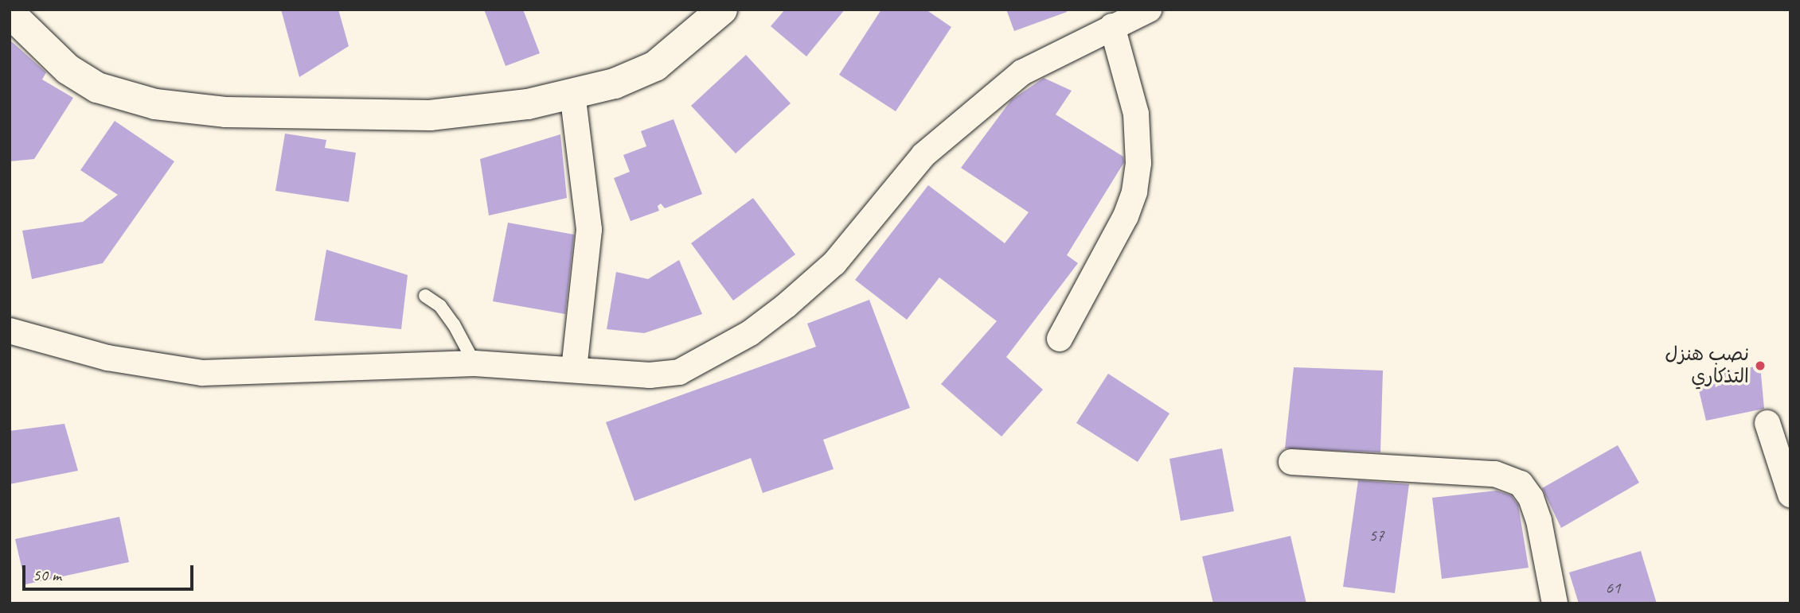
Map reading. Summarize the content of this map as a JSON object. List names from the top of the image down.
{
  "places": ["نصب هنزل التذكاري"],
  "house_numbers": ["57", "61"],
  "scale_bar": "50 m"
}
